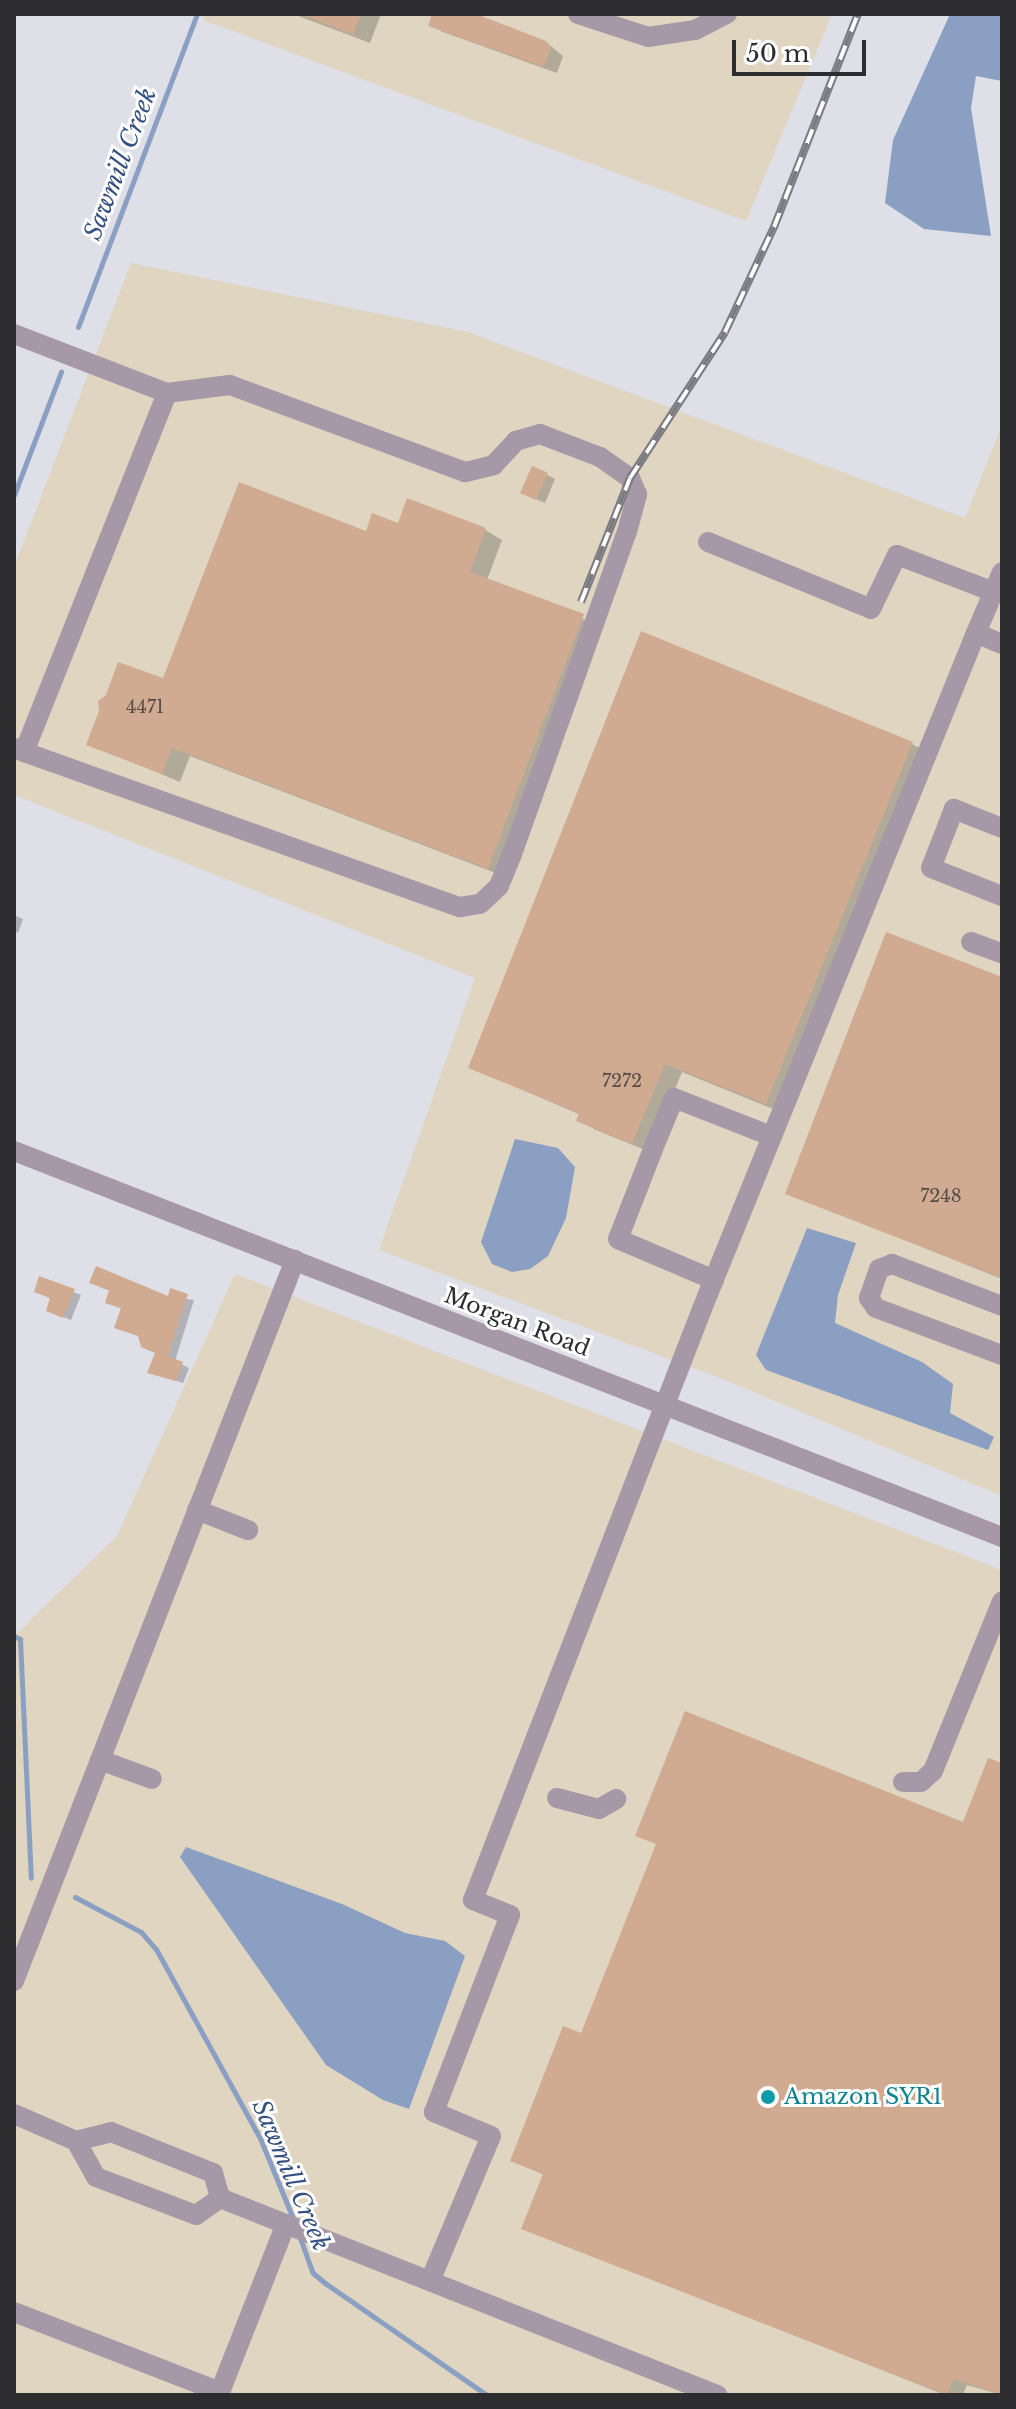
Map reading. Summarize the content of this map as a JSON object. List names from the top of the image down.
{
  "streets": {
    "street": ["Morgan Road"]
  },
  "water": ["Sawmill Creek"],
  "places": ["Amazon SYR1"],
  "house_numbers": ["4471", "7272", "7248"],
  "scale_bar": "50 m"
}
